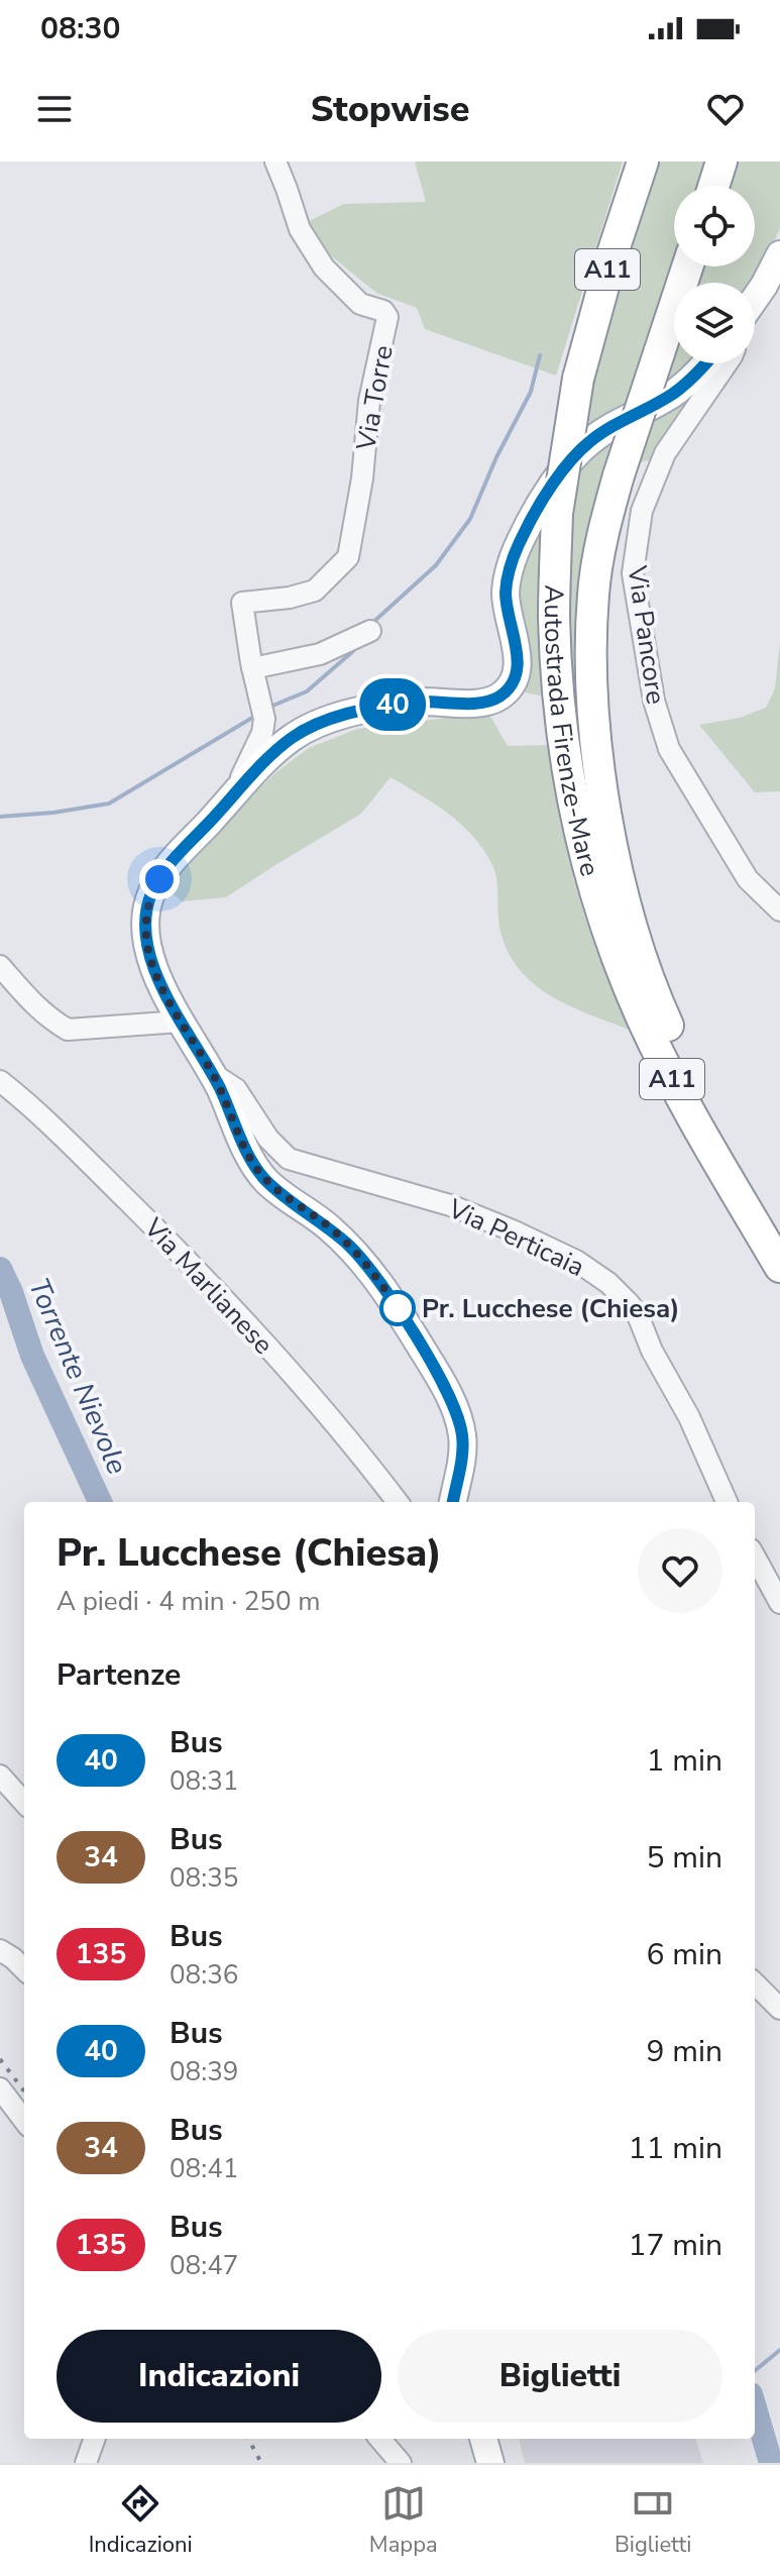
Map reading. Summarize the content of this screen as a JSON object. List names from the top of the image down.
{
  "streets": {
    "highway": ["A11", "Autostrada Firenze-Mare"],
    "street": [
      "Via Torre",
      "Via Pancore",
      "Via Perticaia",
      "Via Marlianese"
    ]
  },
  "water": ["Torrente Nievole"],
  "places": ["Pr. Lucchese (Chiesa)"],
  "lines": ["bus line 40"],
  "page": {
    "status": "08:30",
    "header": "Stopwise",
    "on_map": "40",
    "heading": [
      ["Pr. Lucchese (Chiesa)", "A piedi · 4 min · 250 m"],
      "Partenze"
    ],
    "list": [
      {
        "mark": "40",
        "name": "Bus",
        "note": "08:31",
        "value": "1 min"
      },
      {
        "mark": "34",
        "name": "Bus",
        "note": "08:35",
        "value": "5 min"
      },
      {
        "mark": "135",
        "name": "Bus",
        "note": "08:36",
        "value": "6 min"
      },
      {
        "mark": "40",
        "name": "Bus",
        "note": "08:39",
        "value": "9 min"
      },
      {
        "mark": "34",
        "name": "Bus",
        "note": "08:41",
        "value": "11 min"
      },
      {
        "mark": "135",
        "name": "Bus",
        "note": "08:47",
        "value": "17 min"
      }
    ],
    "buttons": ["Indicazioni", "Biglietti"],
    "tabs": ["Indicazioni", "Mappa", "Biglietti"]
  }
}
